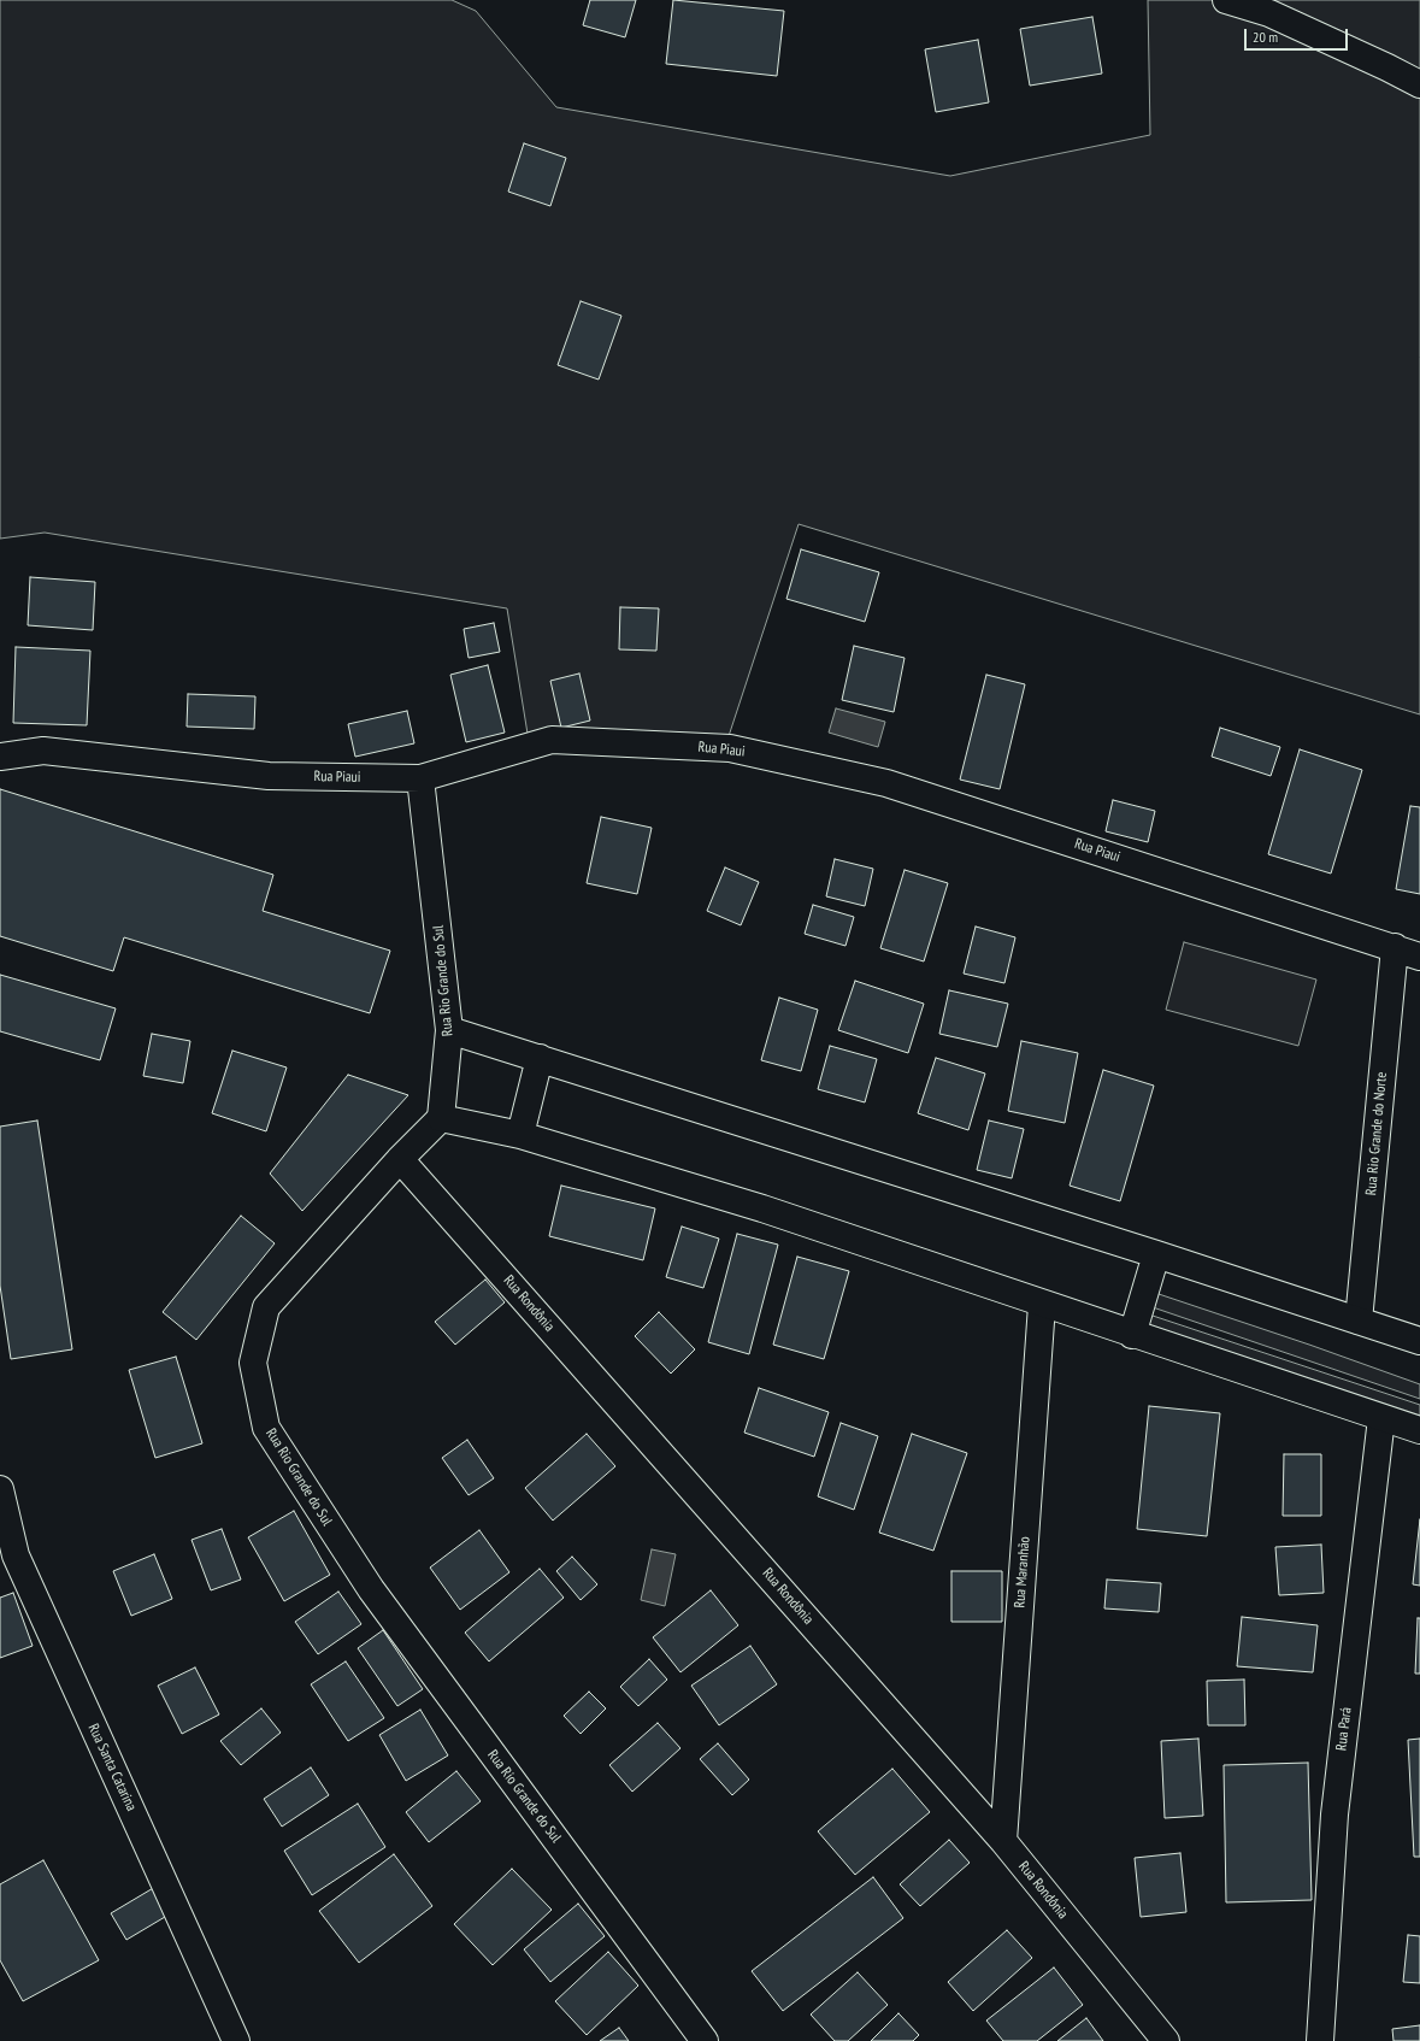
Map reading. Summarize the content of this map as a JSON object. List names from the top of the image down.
{
  "streets": {
    "street": [
      "Rua Piaui",
      "Rua Rio Grande do Sul",
      "Rua Rio Grande do Norte",
      "Rua Rondônia",
      "Rua Maranhão",
      "Rua Pará",
      "Rua Santa Catarina"
    ]
  },
  "crossings": [
    ["Rua Piaui", "Rua Rio Grande do Sul"],
    ["Rua Piaui", "Rua Rio Grande do Norte"],
    ["Rua Rio Grande do Sul", "Rua Rondônia"],
    ["Rua Rondônia", "Rua Maranhão"]
  ],
  "scale_bar": "20 m"
}
